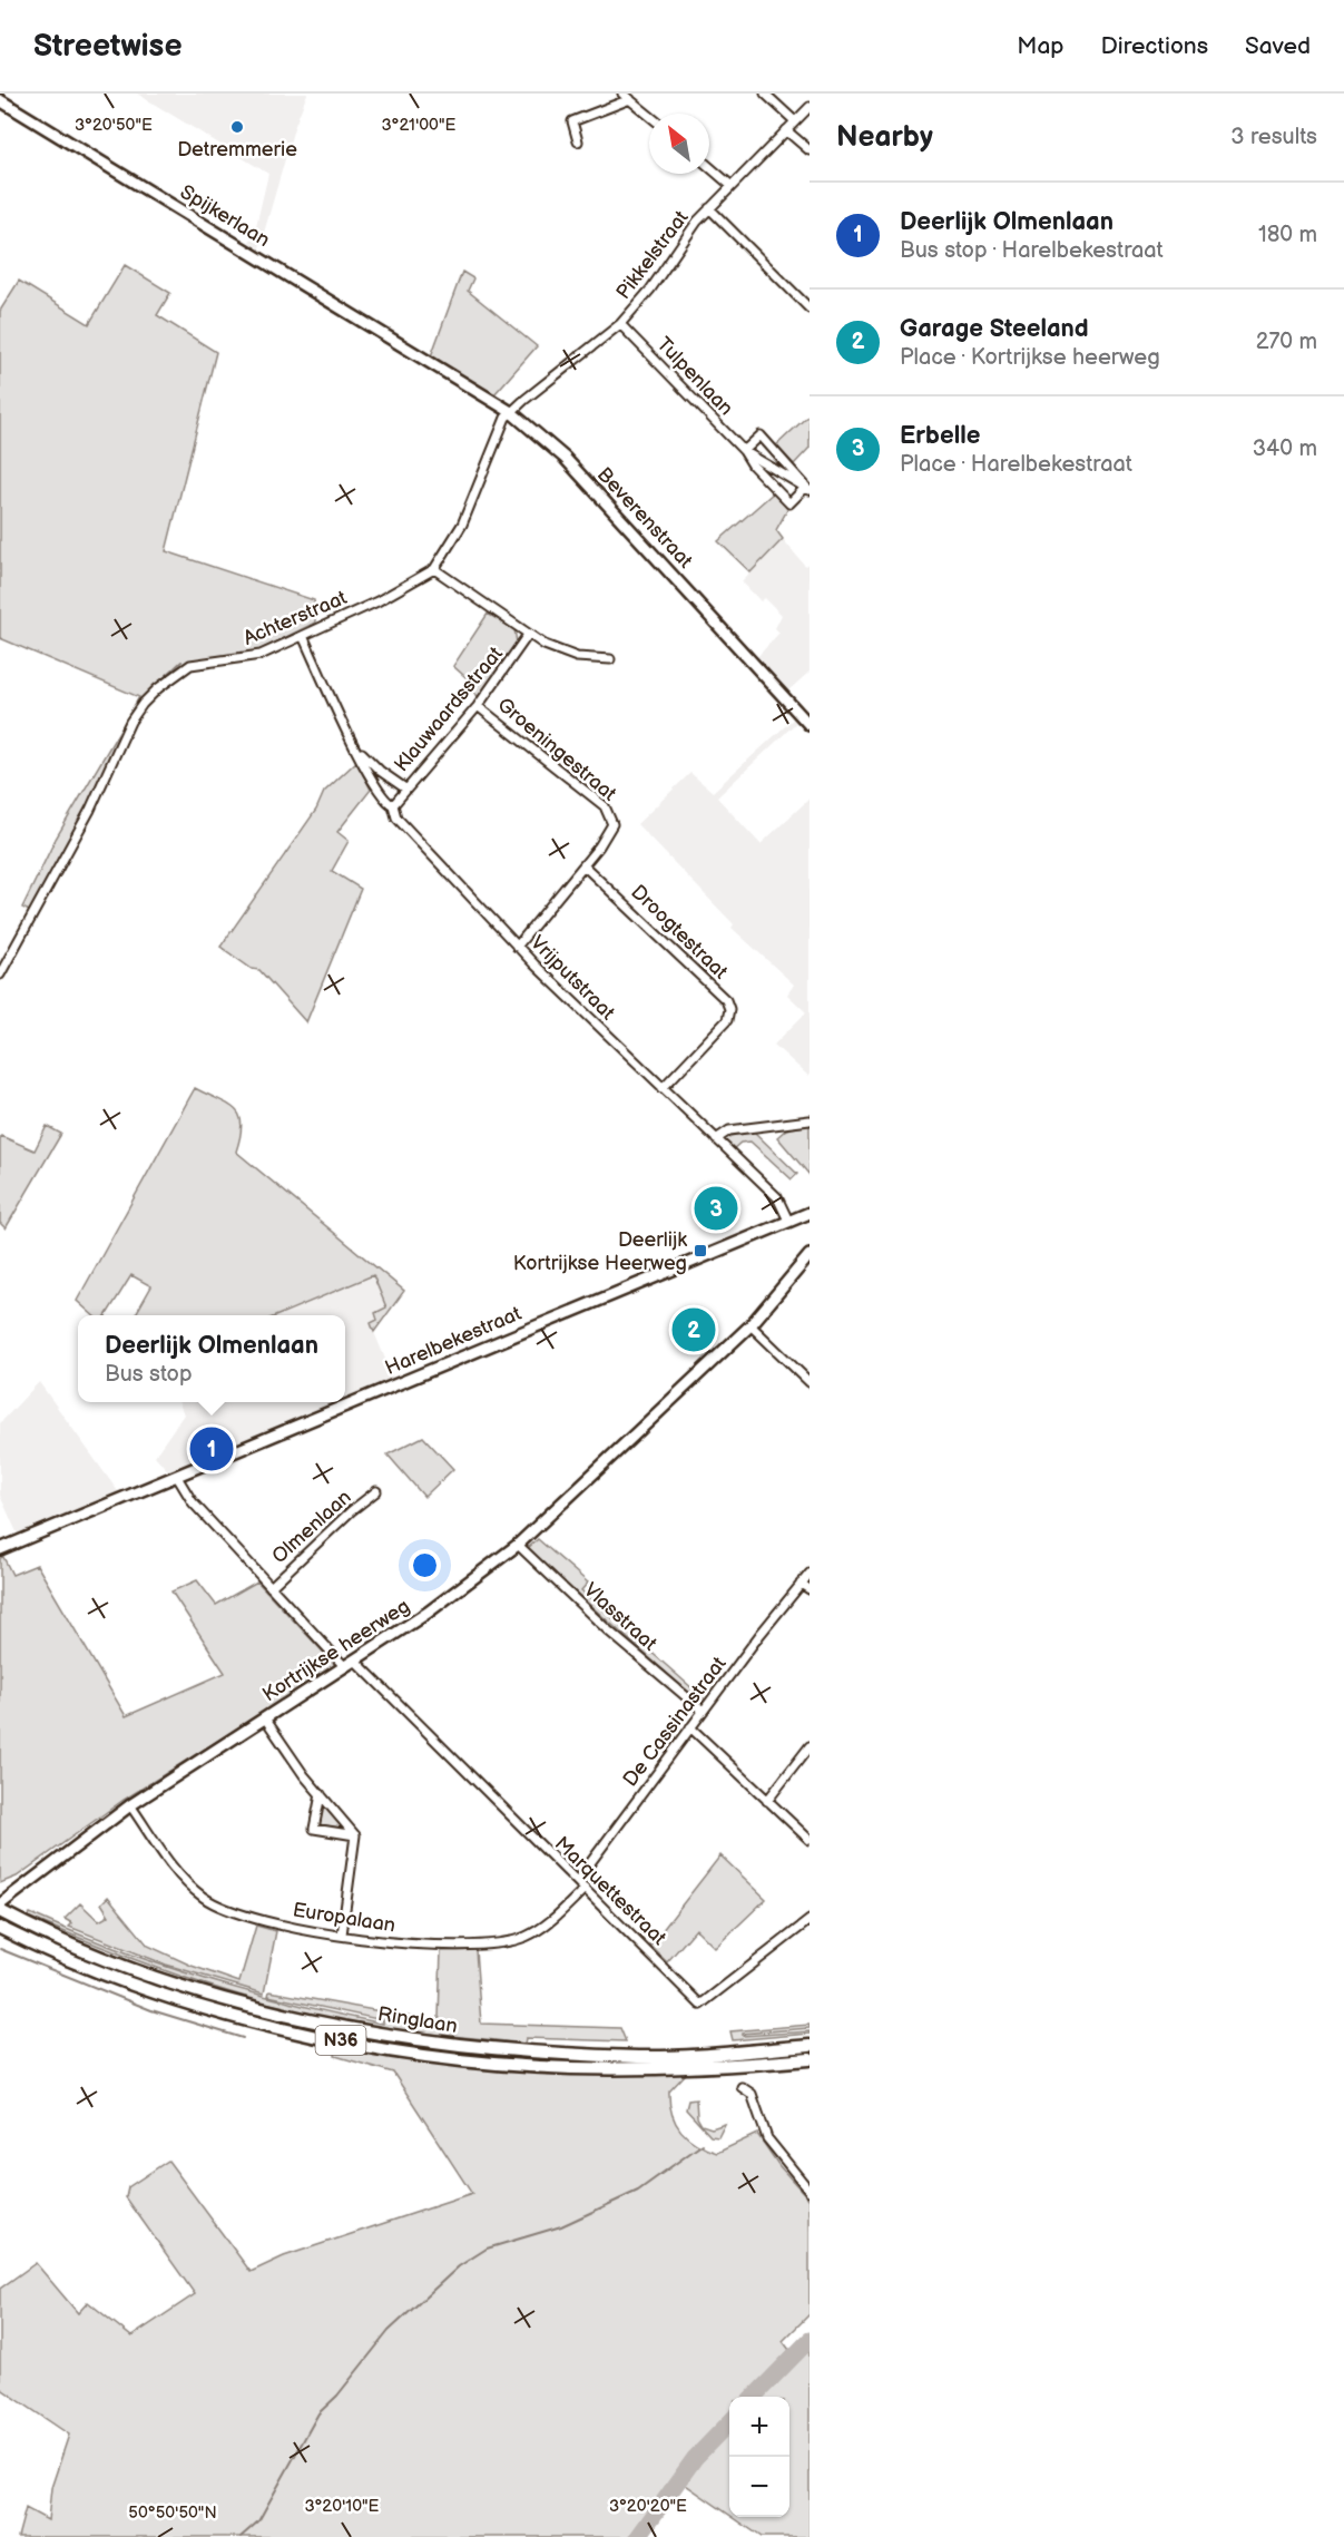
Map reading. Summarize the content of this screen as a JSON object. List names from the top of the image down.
{
  "streets": {
    "main road": ["Ringlaan", "N36"],
    "street": [
      "Spijkerlaan",
      "Pikkelstraat",
      "Tulpenlaan",
      "Beverenstraat",
      "Achterstraat",
      "Klauwaardsstraat",
      "Groeningestraat",
      "Droogtestraat",
      "Vrijputstraat",
      "Harelbekestraat",
      "Olmenlaan",
      "Vlasstraat",
      "Kortrijkse heerweg",
      "De Cassinastraat",
      "Marquettestraat",
      "Europalaan"
    ]
  },
  "crossings": [
    ["Spijkerlaan", "Beverenstraat"],
    ["Pikkelstraat", "Tulpenlaan"],
    ["Pikkelstraat", "Beverenstraat"],
    ["Pikkelstraat", "Achterstraat"],
    ["Beverenstraat", "Achterstraat"],
    ["Achterstraat", "Vrijputstraat"],
    ["Klauwaardsstraat", "Groeningestraat"],
    ["Klauwaardsstraat", "Vrijputstraat"],
    ["Groeningestraat", "Droogtestraat"],
    ["Groeningestraat", "Vrijputstraat"],
    ["Droogtestraat", "Vrijputstraat"],
    ["Vrijputstraat", "Harelbekestraat"],
    ["Harelbekestraat", "Olmenlaan"],
    ["Olmenlaan", "Kortrijkse heerweg"],
    ["Olmenlaan", "Marquettestraat"],
    ["Vlasstraat", "Kortrijkse heerweg"],
    ["Vlasstraat", "De Cassinastraat"],
    ["Kortrijkse heerweg", "Marquettestraat"],
    ["Kortrijkse heerweg", "Europalaan"],
    ["De Cassinastraat", "Marquettestraat"],
    ["Marquettestraat", "Europalaan"]
  ],
  "places": {
    "other": ["Detremmerie"],
    "transit": ["Deerlijk Kortrijkse Heerweg"]
  },
  "north": "top left",
  "page": {
    "header": "Streetwise",
    "nav": ["Map", "Directions", "Saved"],
    "heading": ["Nearby", "3 results"],
    "list": [
      {
        "mark": "1",
        "name": "Deerlijk Olmenlaan",
        "note": "Bus stop · Harelbekestraat",
        "value": "180 m"
      },
      {
        "mark": "2",
        "name": "Garage Steeland",
        "note": "Place · Kortrijkse heerweg",
        "value": "270 m"
      },
      {
        "mark": "3",
        "name": "Erbelle",
        "note": "Place · Harelbekestraat",
        "value": "340 m"
      }
    ],
    "pins": ["3", "2", "1"],
    "popup": ["Deerlijk Olmenlaan", "Bus stop"],
    "map_buttons": ["+", "−"]
  },
  "coordinates": [
    "3°20'50\"E",
    "3°21'00\"E",
    "3°20'10\"E",
    "3°20'20\"E",
    "50°50'50\"N"
  ]
}
